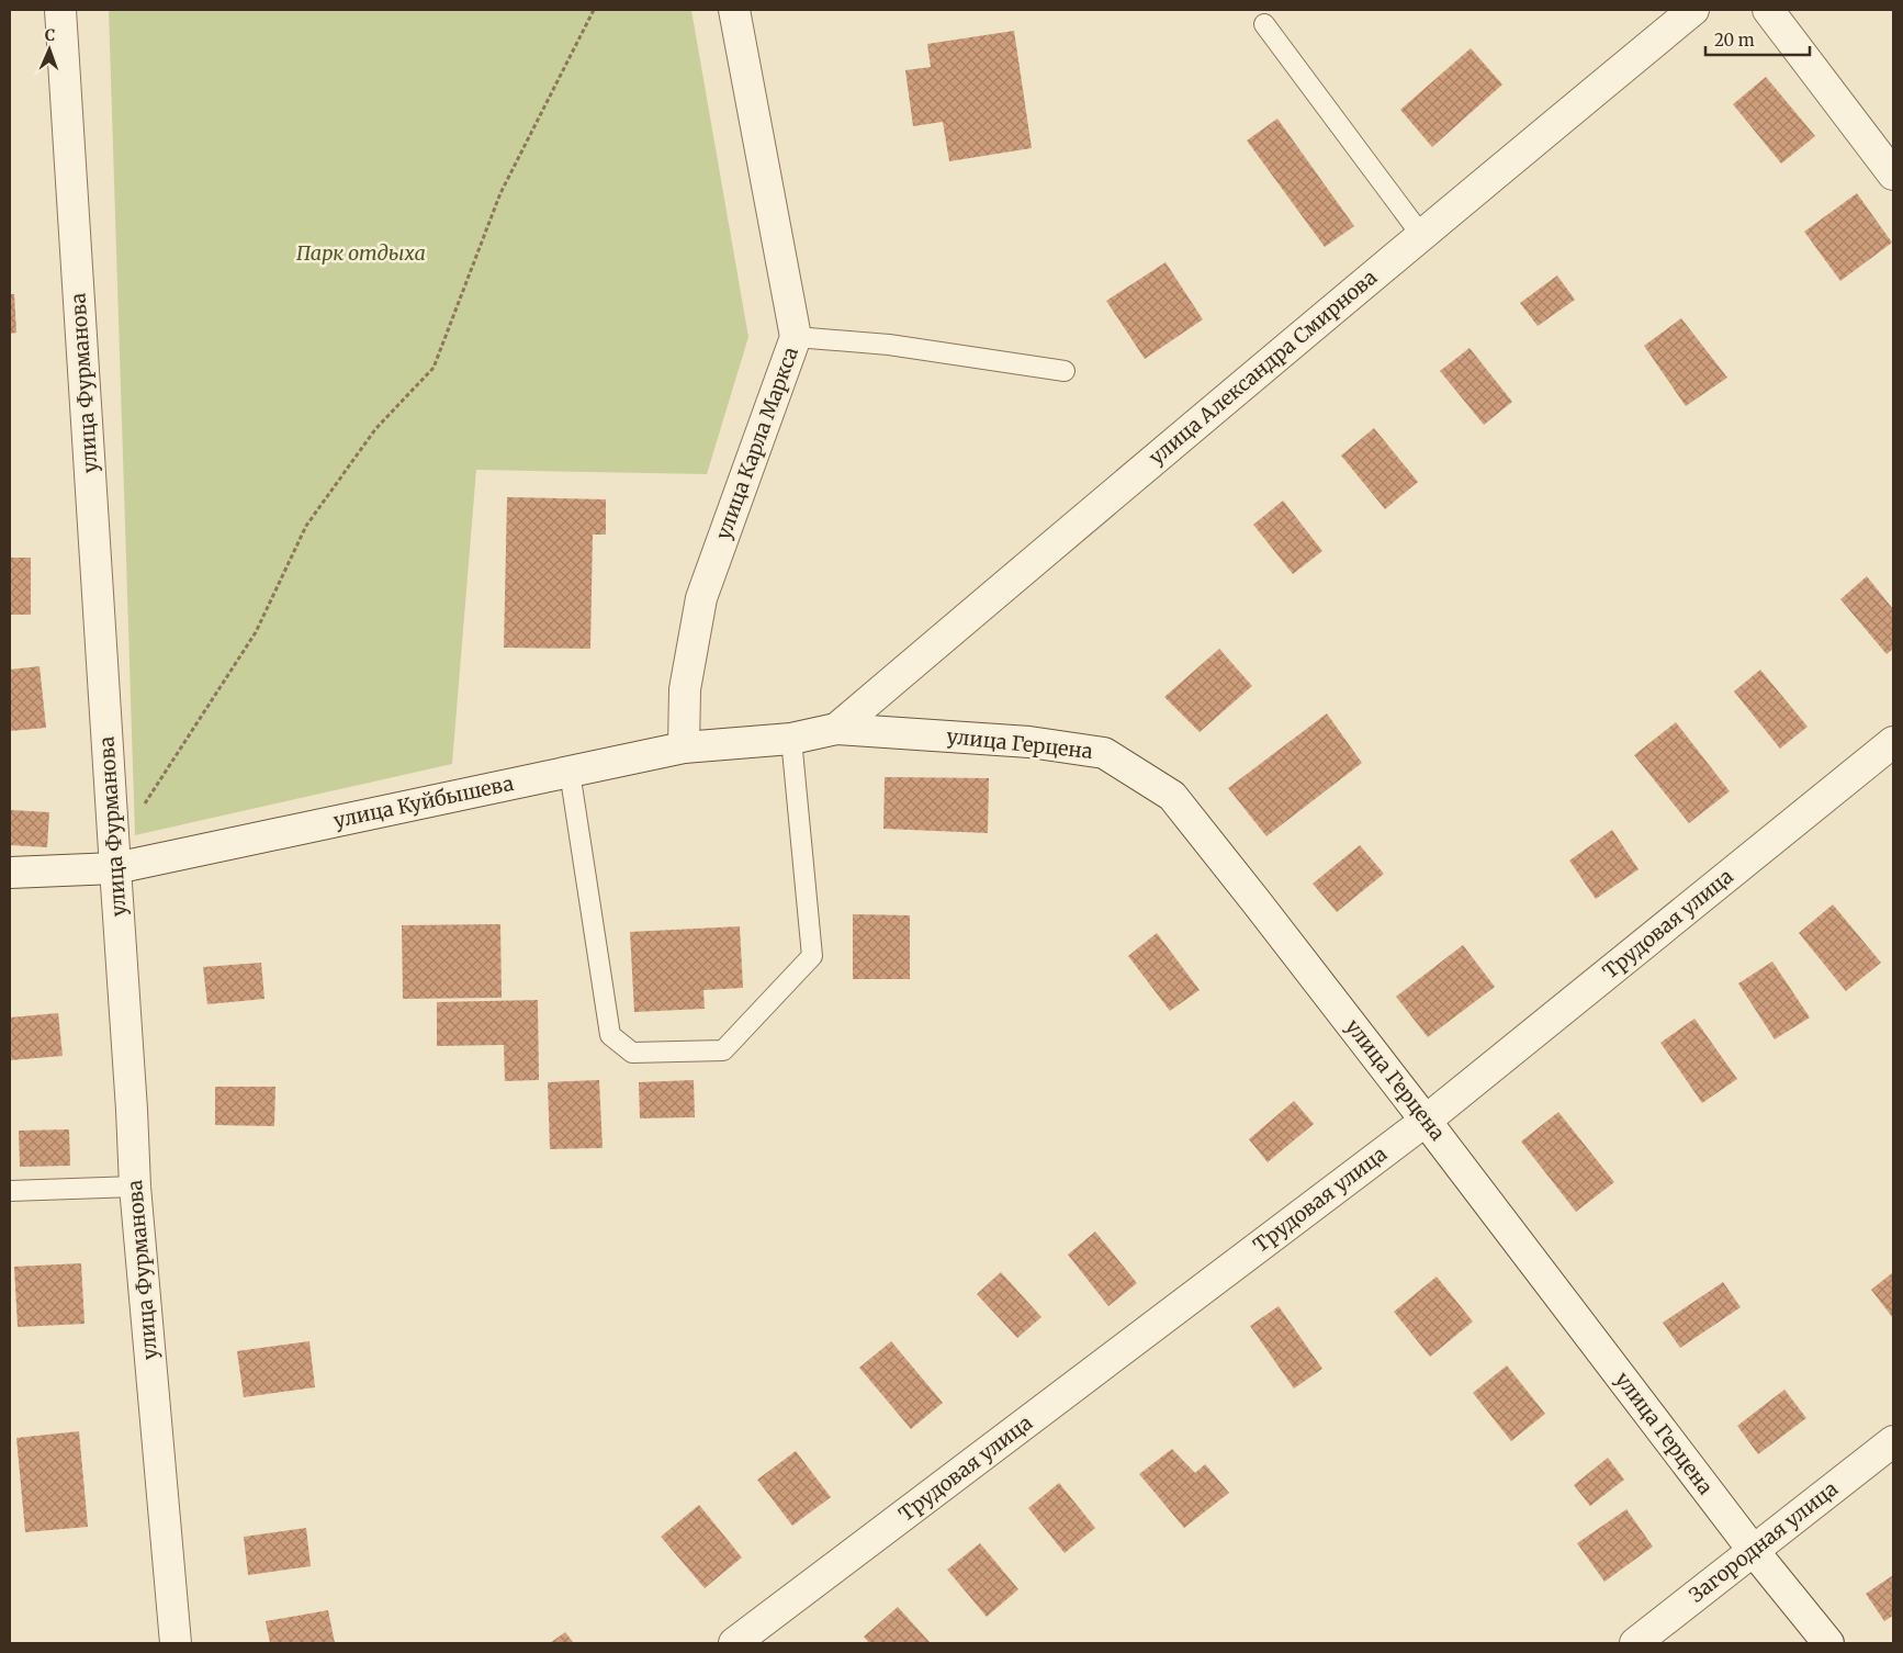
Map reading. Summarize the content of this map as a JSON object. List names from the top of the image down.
{
  "streets": {
    "street": [
      "улица Александра Смирнова",
      "улица Фурманова",
      "улица Карла Маркса",
      "улица Герцена",
      "улица Куйбышева",
      "Трудовая улица",
      "Загородная улица"
    ]
  },
  "crossings": [
    ["улица Александра Смирнова", "улица Герцена"],
    ["улица Александра Смирнова", "улица Куйбышева"],
    ["улица Фурманова", "улица Куйбышева"],
    ["улица Карла Маркса", "улица Куйбышева"],
    ["улица Герцена", "улица Куйбышева"],
    ["улица Герцена", "Трудовая улица"],
    ["улица Герцена", "Загородная улица"]
  ],
  "parks": ["Парк отдыха"],
  "scale_bar": "20 m",
  "north": "top"
}
